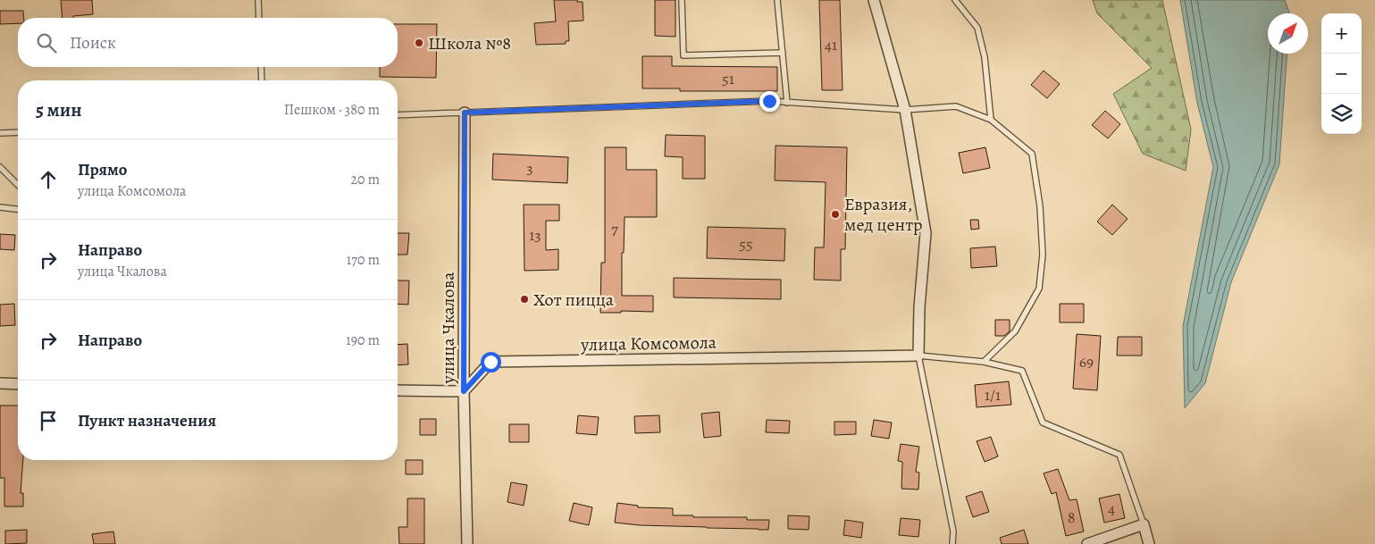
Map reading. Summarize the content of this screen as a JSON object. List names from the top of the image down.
{
  "streets": {
    "street": ["улица Чкалова", "улица Комсомола"]
  },
  "crossings": [
    ["улица Чкалова", "улица Комсомола"]
  ],
  "places": ["Школа №8", "Евразия, мед центр", "Хот пицца"],
  "house_numbers": [
    "41",
    "51",
    "3",
    "7",
    "13",
    "55",
    "69",
    "1/1",
    "4",
    "8"
  ],
  "north": "top right",
  "page": {
    "map_buttons": ["+", "−"],
    "search": "Поиск",
    "heading": ["5 мин", "Пешком · 380 m"],
    "list": [
      ["Прямо", "улица Комсомола", "20 m"],
      ["Направо", "улица Чкалова", "170 m"],
      ["Направо", "190 m"],
      "Пункт назначения"
    ]
  }
}
